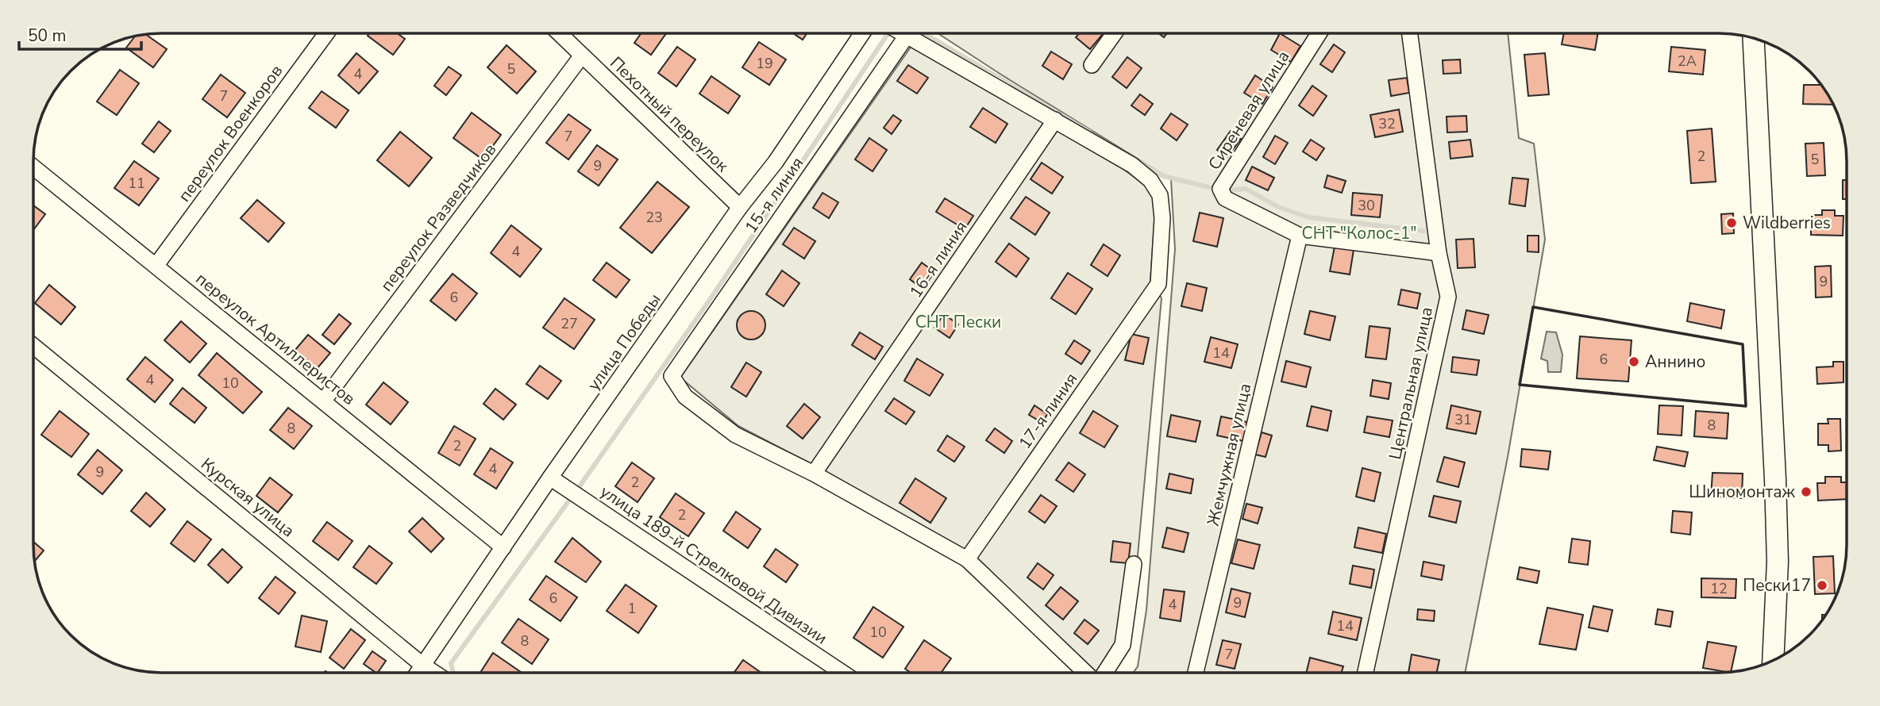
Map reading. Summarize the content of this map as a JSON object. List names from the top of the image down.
{
  "streets": {
    "street": [
      "Сиреневая улица",
      "Пехотный переулок",
      "переулок Военкоров",
      "15-я линия",
      "переулок Разведчиков",
      "16-я линия",
      "переулок Артиллеристов",
      "улица Победы",
      "Центральная улица",
      "17-я линия",
      "Жемчужная улица",
      "Курская улица",
      "улица 189-й Стрелковой Дивизии"
    ]
  },
  "crossings": [
    ["Сиреневая улица", "Жемчужная улица"],
    ["Пехотный переулок", "переулок Разведчиков"],
    ["Пехотный переулок", "улица Победы"],
    ["переулок Военкоров", "переулок Артиллеристов"],
    ["15-я линия", "16-я линия"],
    ["переулок Разведчиков", "переулок Артиллеристов"],
    ["16-я линия", "17-я линия"],
    ["переулок Артиллеристов", "улица Победы"],
    ["улица Победы", "Курская улица"],
    ["улица Победы", "улица 189-й Стрелковой Дивизии"]
  ],
  "parks": ["СНТ \"Колос-1\"", "СНТ Пески"],
  "places": [
    "Wildberries",
    "Аннино",
    "Шиномонтаж",
    "Пески17"
  ],
  "house_numbers": [
    "2А",
    "19",
    "5",
    "4",
    "7",
    "32",
    "7",
    "2",
    "5",
    "9",
    "11",
    "30",
    "23",
    "4",
    "9",
    "6",
    "27",
    "14",
    "6",
    "4",
    "10",
    "31",
    "8",
    "8",
    "2",
    "4",
    "9",
    "2",
    "2",
    "12",
    "6",
    "9",
    "4",
    "1",
    "14",
    "10",
    "8",
    "7"
  ],
  "scale_bar": "50 m"
}
